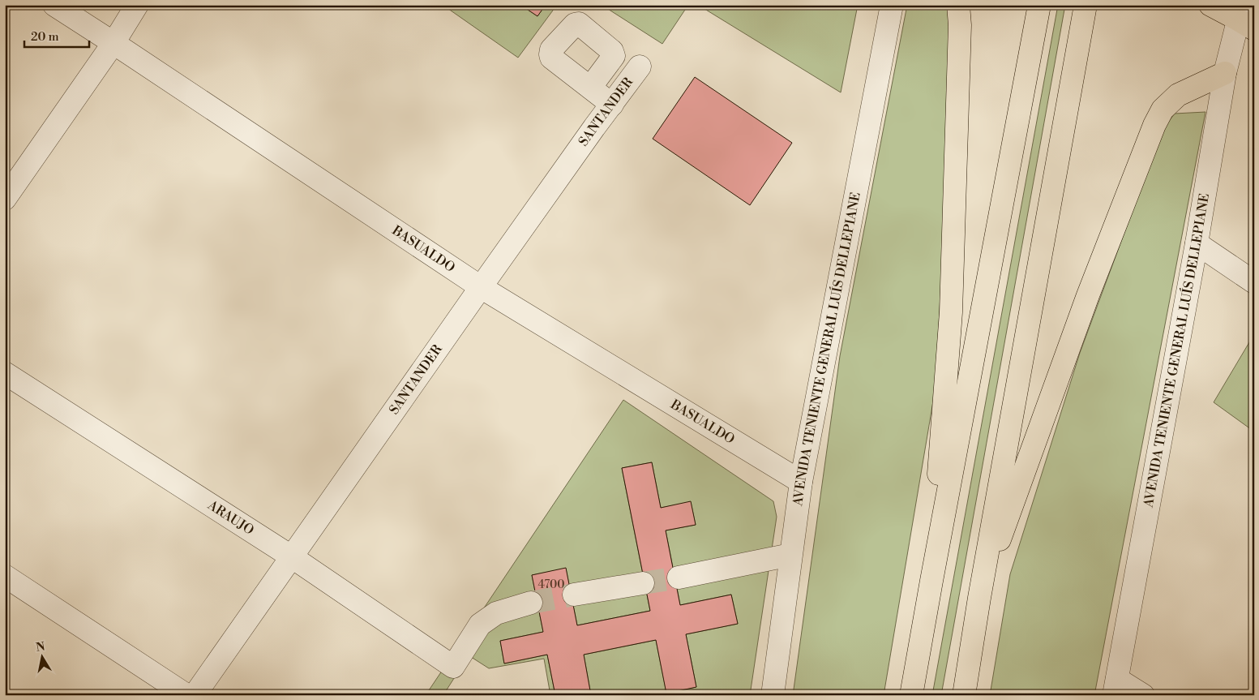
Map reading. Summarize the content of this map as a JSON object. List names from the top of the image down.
{
  "streets": {
    "street": [
      "SANTANDER",
      "BASUALDO",
      "AVENIDA TENIENTE GENERAL LUÍS DELLEPIANE",
      "ARAUJO"
    ]
  },
  "crossings": [
    ["SANTANDER", "BASUALDO"],
    ["SANTANDER", "ARAUJO"],
    ["BASUALDO", "AVENIDA TENIENTE GENERAL LUÍS DELLEPIANE"]
  ],
  "house_numbers": ["4700"],
  "scale_bar": "20 m",
  "north": "top"
}
